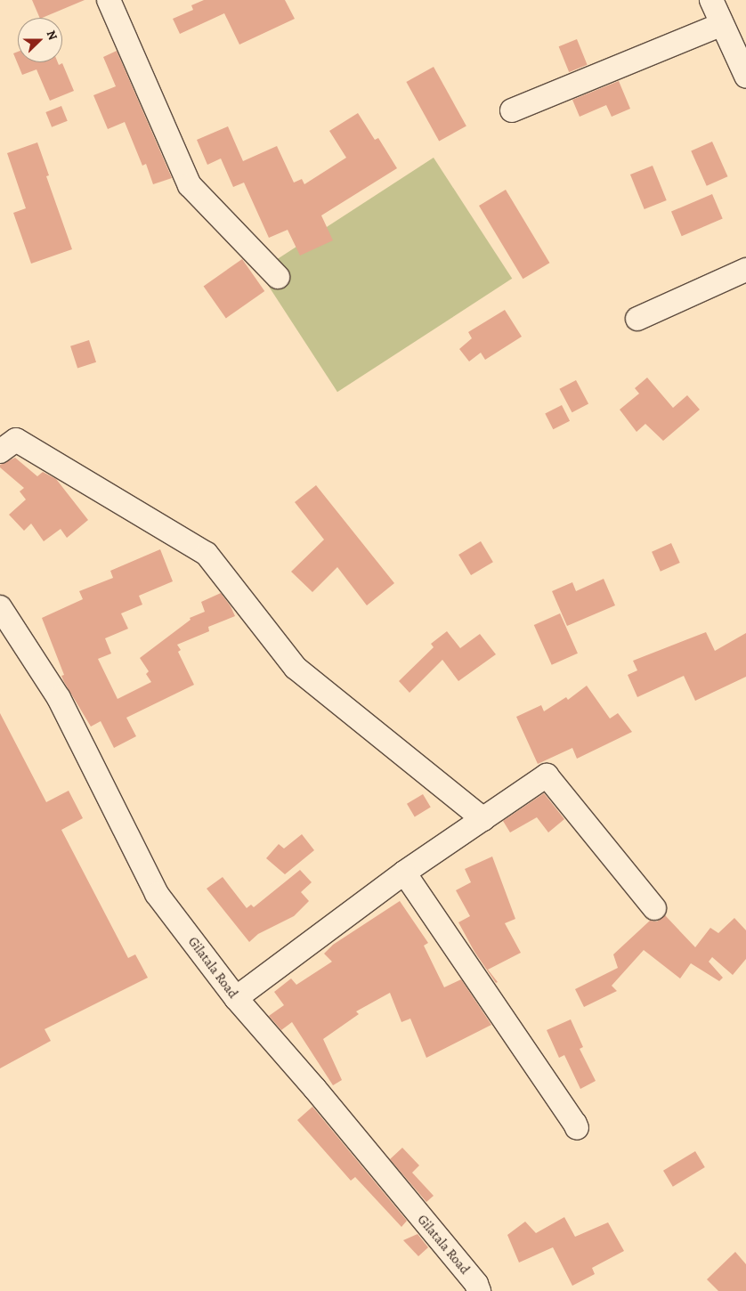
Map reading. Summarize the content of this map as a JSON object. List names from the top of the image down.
{
  "streets": {
    "street": ["Gilatala Road"]
  },
  "north": "right"
}
